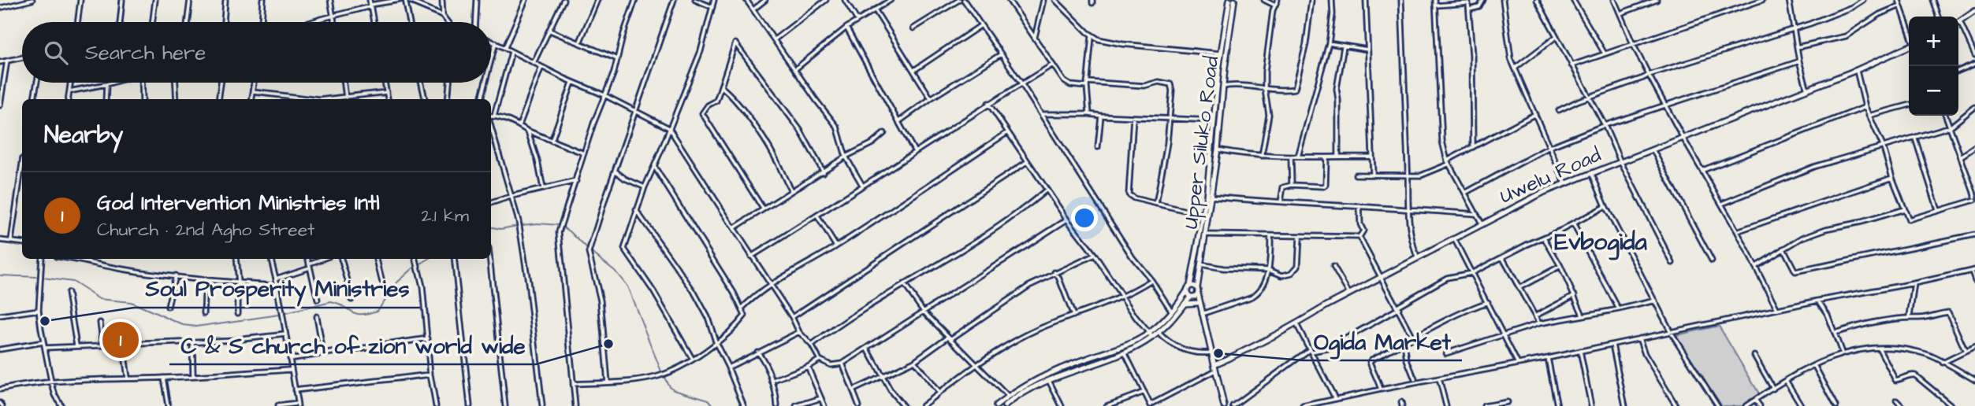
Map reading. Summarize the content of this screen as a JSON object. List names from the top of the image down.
{
  "streets": {
    "main road": ["Upper Siluko Road", "Uwelu Road"]
  },
  "districts": ["Evbogida"],
  "places": ["Soul Prosperity Ministries", "C & S church of zion world wide", "Ogida Market"],
  "page": {
    "map_buttons": ["+", "−"],
    "search": "Search here",
    "heading": "Nearby",
    "list": [
      {
        "mark": "1",
        "name": "God Intervention Ministries Intl",
        "note": "Church · 2nd Agho Street",
        "value": "2.1 km"
      }
    ],
    "pins": "1"
  }
}
